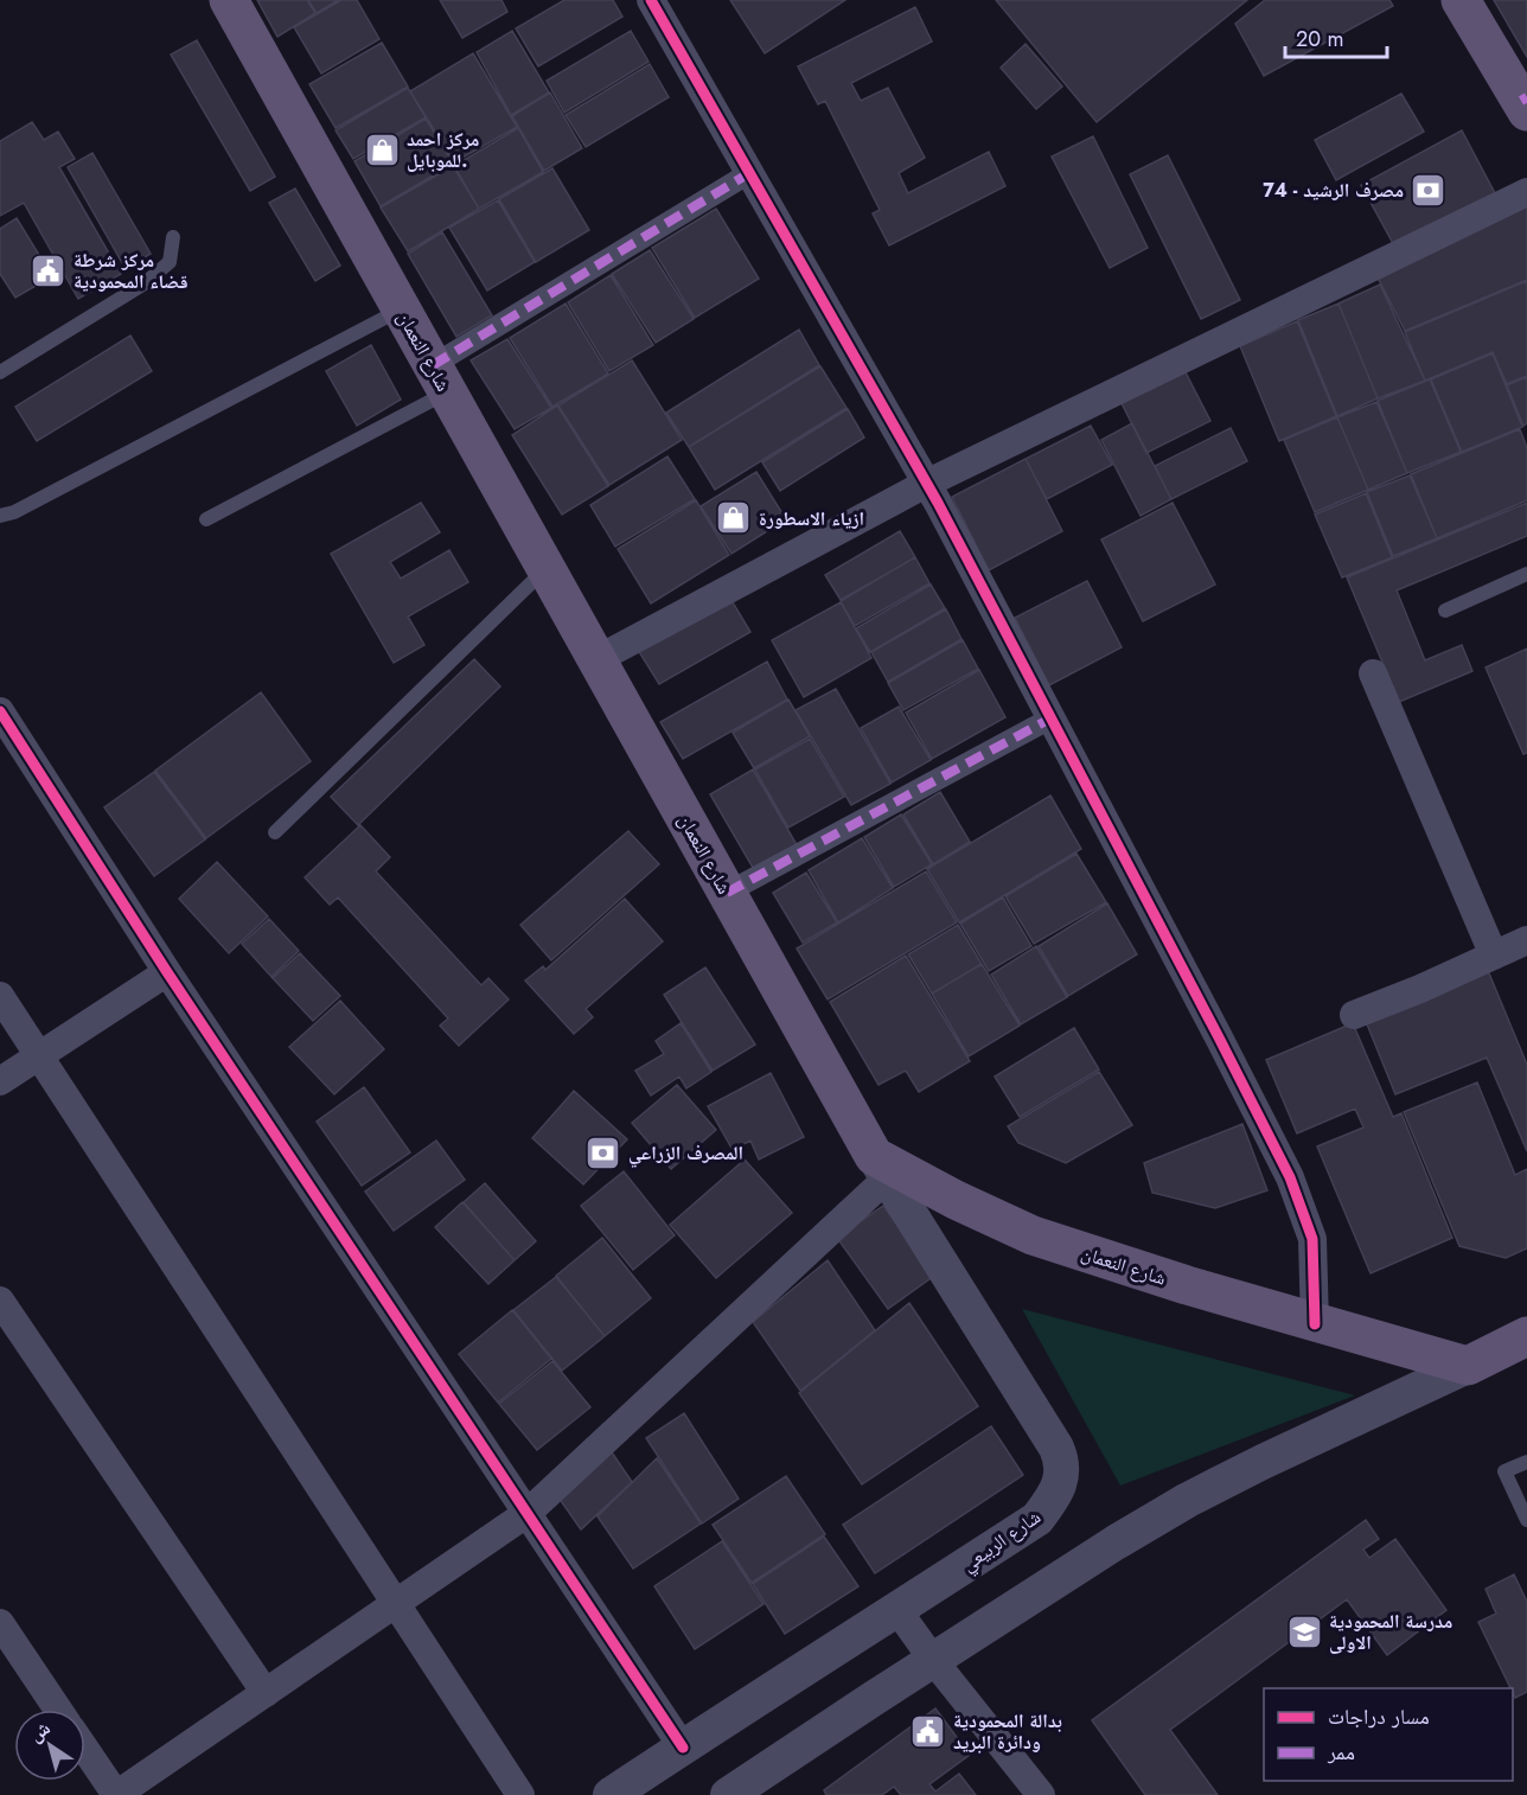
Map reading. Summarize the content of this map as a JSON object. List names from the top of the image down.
{
  "streets": {
    "main road": ["شارع النعمان"],
    "street": ["شارع الربيعي"]
  },
  "crossings": [
    ["شارع النعمان", "شارع الربيعي"]
  ],
  "places": {
    "shop": ["مركز احمد للموبايل.", "ازياء الاسطورة"],
    "bank": ["مصرف الرشيد - 74", "المصرف الزراعي"],
    "public building": ["مركز شرطة قضاء المحمودية", "بدالة المحمودية ودائرة البريد"],
    "school or university": ["مدرسة المحمودية الاولى"]
  },
  "legend": ["مسار دراجات", "ممر"],
  "scale_bar": "20 m",
  "north": "top left"
}
